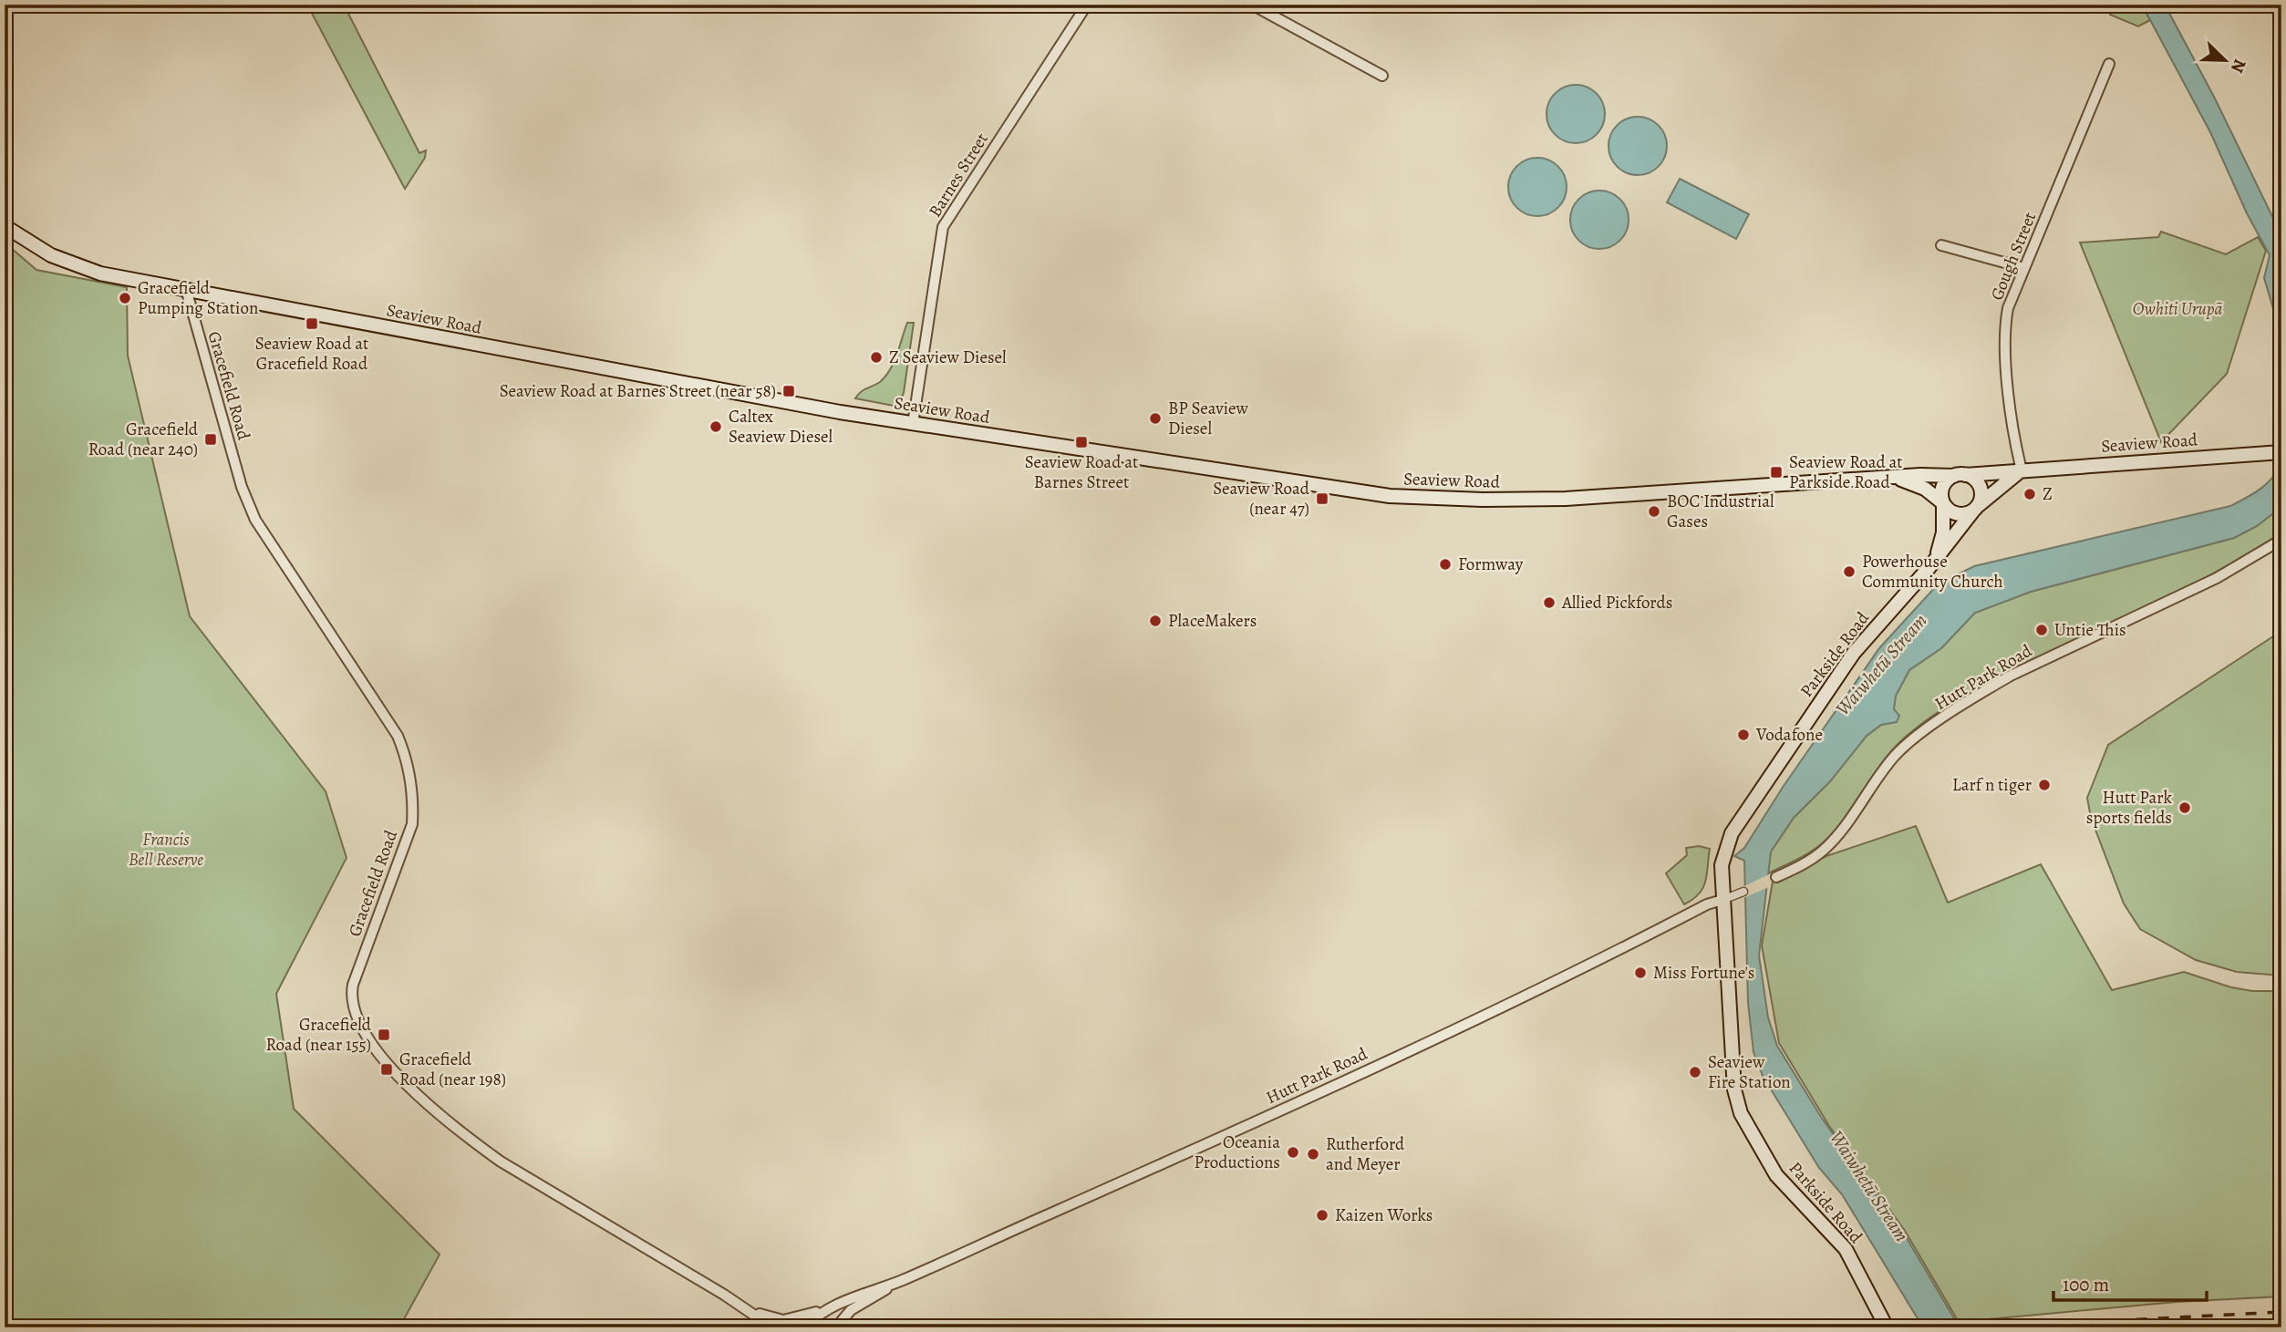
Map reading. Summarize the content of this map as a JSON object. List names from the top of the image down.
{
  "streets": {
    "main road": ["Seaview Road", "Parkside Road"],
    "street": [
      "Barnes Street",
      "Gough Street",
      "Gracefield Road",
      "Hutt Park Road"
    ]
  },
  "crossings": [
    ["Barnes Street", "Seaview Road"],
    ["Gough Street", "Seaview Road"],
    ["Seaview Road", "Gracefield Road"],
    ["Seaview Road", "Parkside Road"],
    ["Gracefield Road", "Hutt Park Road"],
    ["Parkside Road", "Hutt Park Road"]
  ],
  "water": ["Waiwhetū Stream"],
  "parks": ["Owhiti Urupā", "Francis Bell Reserve"],
  "places": {
    "other": [
      "Gracefield Pumping Station",
      "Z Seaview Diesel",
      "BP Seaview Diesel",
      "Caltex Seaview Diesel",
      "Z",
      "BOC Industrial Gases",
      "Formway",
      "Powerhouse Community Church",
      "Allied Pickfords",
      "PlaceMakers",
      "Untie This",
      "Vodafone",
      "Larf n tiger",
      "Hutt Park sports fields",
      "Miss Fortune's",
      "Seaview Fire Station",
      "Oceania Productions",
      "Rutherford and Meyer",
      "Kaizen Works"
    ],
    "transit": [
      "Seaview Road at Gracefield Road",
      "Seaview Road at Barnes Street (near 58)",
      "Gracefield Road (near 240)",
      "Seaview Road at Barnes Street",
      "Seaview Road at Parkside Road",
      "Seaview Road (near 47)",
      "Gracefield Road (near 155)",
      "Gracefield Road (near 198)"
    ]
  },
  "scale_bar": "100 m",
  "north": "bottom right"
}
